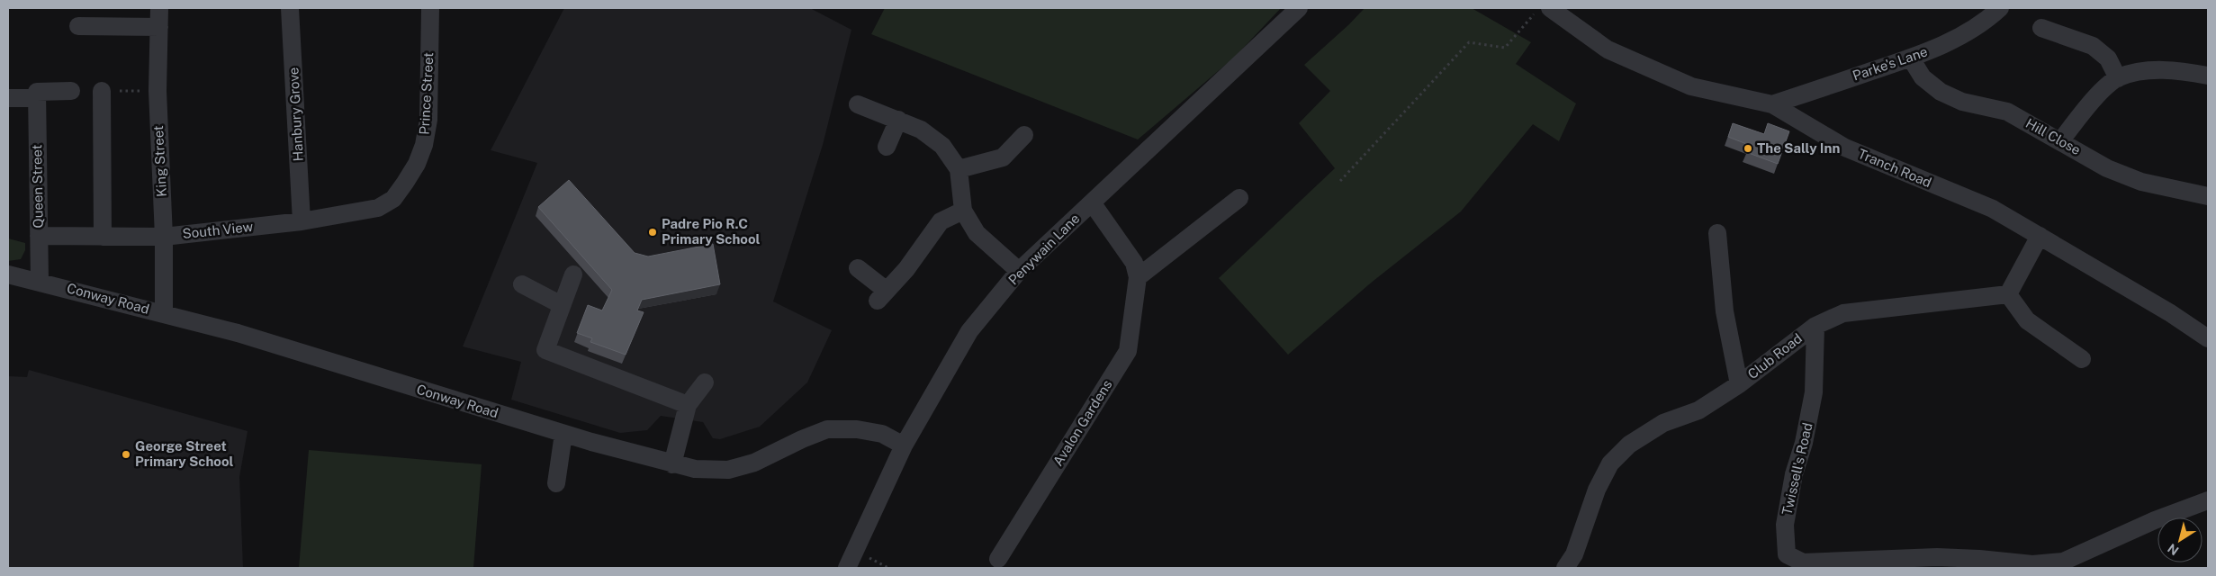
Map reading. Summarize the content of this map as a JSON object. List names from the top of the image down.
{
  "streets": {
    "street": [
      "Parke's Lane",
      "Prince Street",
      "Hanbury Grove",
      "Hill Close",
      "King Street",
      "Tranch Road",
      "Queen Street",
      "South View",
      "Penywain Lane",
      "Conway Road",
      "Club Road",
      "Avalon Gardens",
      "Twissell's Road"
    ]
  },
  "crossings": [
    ["Parke's Lane", "Hill Close"],
    ["Parke's Lane", "Tranch Road"],
    ["Prince Street", "South View"],
    ["Hanbury Grove", "South View"],
    ["King Street", "South View"],
    ["King Street", "Conway Road"],
    ["Queen Street", "South View"],
    ["Queen Street", "Conway Road"],
    ["Penywain Lane", "Conway Road"],
    ["Penywain Lane", "Avalon Gardens"],
    ["Club Road", "Twissell's Road"]
  ],
  "places": ["The Sally Inn", "Padre Pio R.C Primary School", "George Street Primary School"],
  "north": "bottom left"
}
